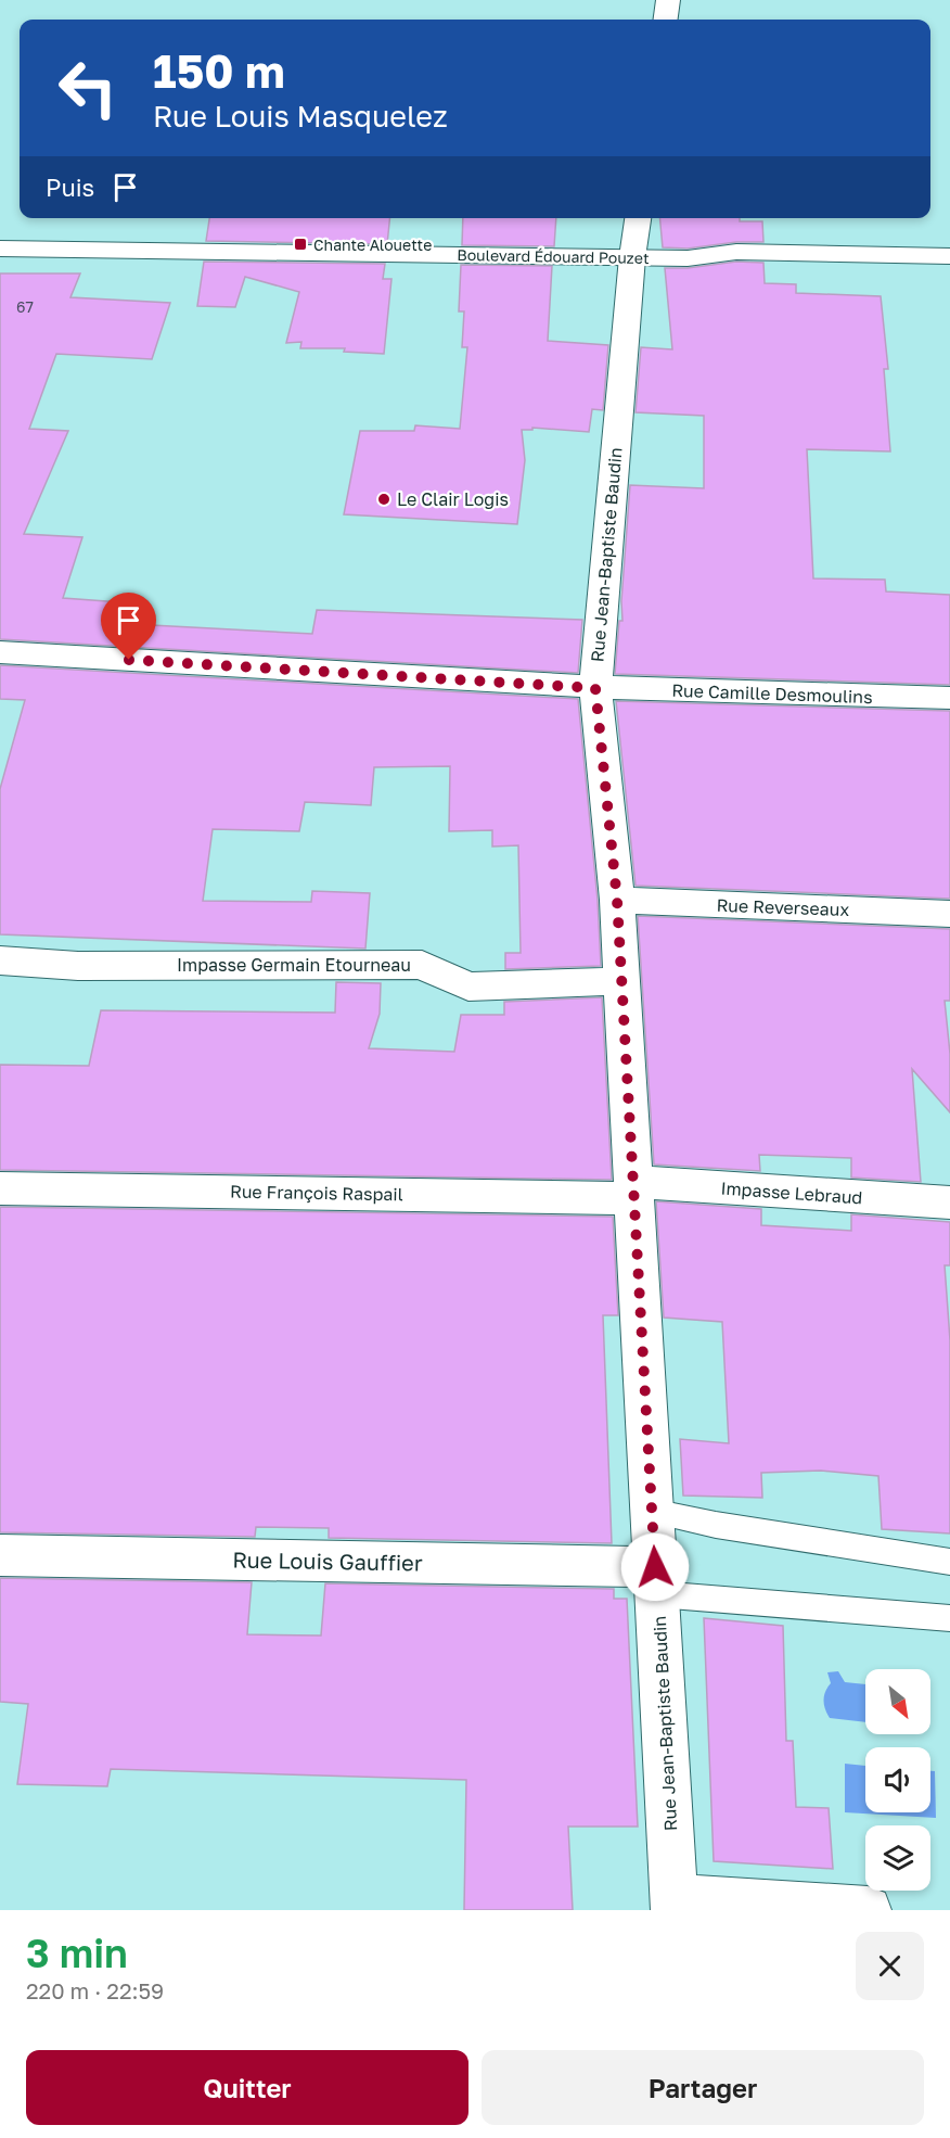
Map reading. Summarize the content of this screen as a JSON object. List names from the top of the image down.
{
  "streets": {
    "street": [
      "Boulevard Édouard Pouzet",
      "Rue Jean-Baptiste Baudin",
      "Rue Camille Desmoulins",
      "Rue Reverseaux",
      "Impasse Germain Etourneau",
      "Rue François Raspail",
      "Impasse Lebraud",
      "Rue Louis Gauffier"
    ]
  },
  "crossings": [
    ["Boulevard Édouard Pouzet", "Rue Jean-Baptiste Baudin"],
    ["Rue Jean-Baptiste Baudin", "Rue Camille Desmoulins"],
    ["Rue Jean-Baptiste Baudin", "Rue Reverseaux"],
    ["Rue Jean-Baptiste Baudin", "Impasse Germain Etourneau"],
    ["Rue Jean-Baptiste Baudin", "Rue François Raspail"],
    ["Rue Jean-Baptiste Baudin", "Impasse Lebraud"],
    ["Rue Jean-Baptiste Baudin", "Rue Louis Gauffier"],
    ["Rue François Raspail", "Impasse Lebraud"]
  ],
  "places": {
    "transit": ["Chante Alouette"],
    "other": ["Le Clair Logis"]
  },
  "house_numbers": ["67"],
  "north": "bottom right",
  "page": {
    "turn": ["150 m", "Rue Louis Masquelez"],
    "then": "Puis",
    "heading": ["3 min", "220 m · 22:59"],
    "buttons": ["Quitter", "Partager"]
  }
}
